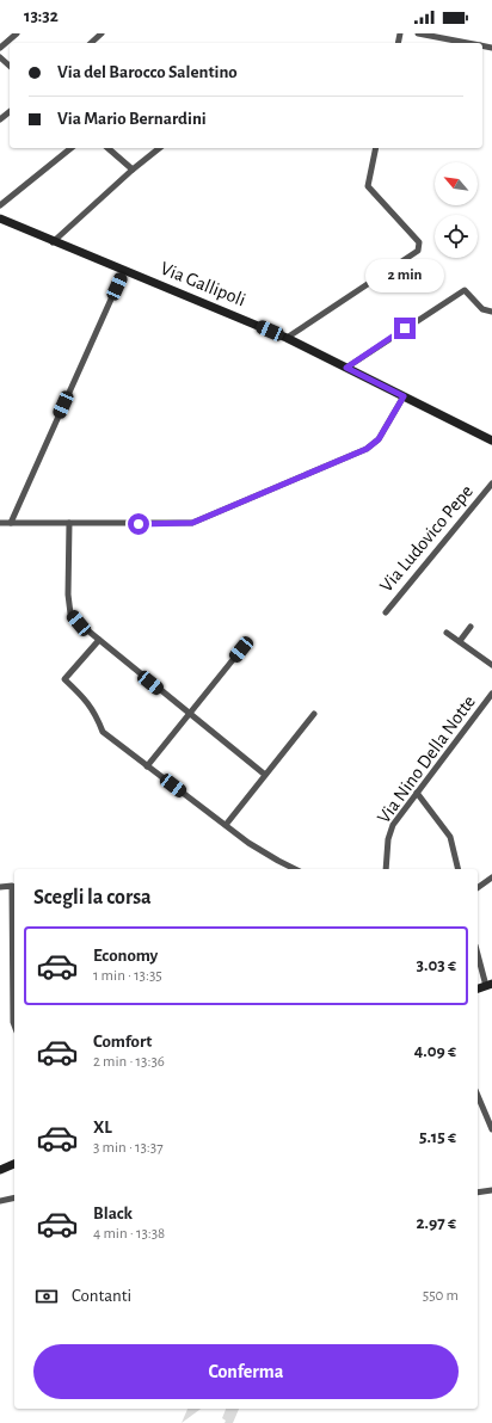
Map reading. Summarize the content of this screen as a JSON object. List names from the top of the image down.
{
  "streets": {
    "main road": ["Via Gallipoli"],
    "street": ["Via Ludovico Pepe", "Via Nino Della Notte"]
  },
  "north": "top left",
  "page": {
    "status": "13:32",
    "banner": ["Via del Barocco Salentino", "Via Mario Bernardini"],
    "bubble": "2 min",
    "heading": "Scegli la corsa",
    "list": [
      {
        "name": "Economy",
        "note": "1 min · 13:35",
        "value": "3.03 €"
      },
      {
        "name": "Comfort",
        "note": "2 min · 13:36",
        "value": "4.09 €"
      },
      {
        "name": "XL",
        "note": "3 min · 13:37",
        "value": "5.15 €"
      },
      {
        "name": "Black",
        "note": "4 min · 13:38",
        "value": "2.97 €"
      }
    ],
    "pay": ["Contanti", "550 m"],
    "buttons": "Conferma"
  }
}
